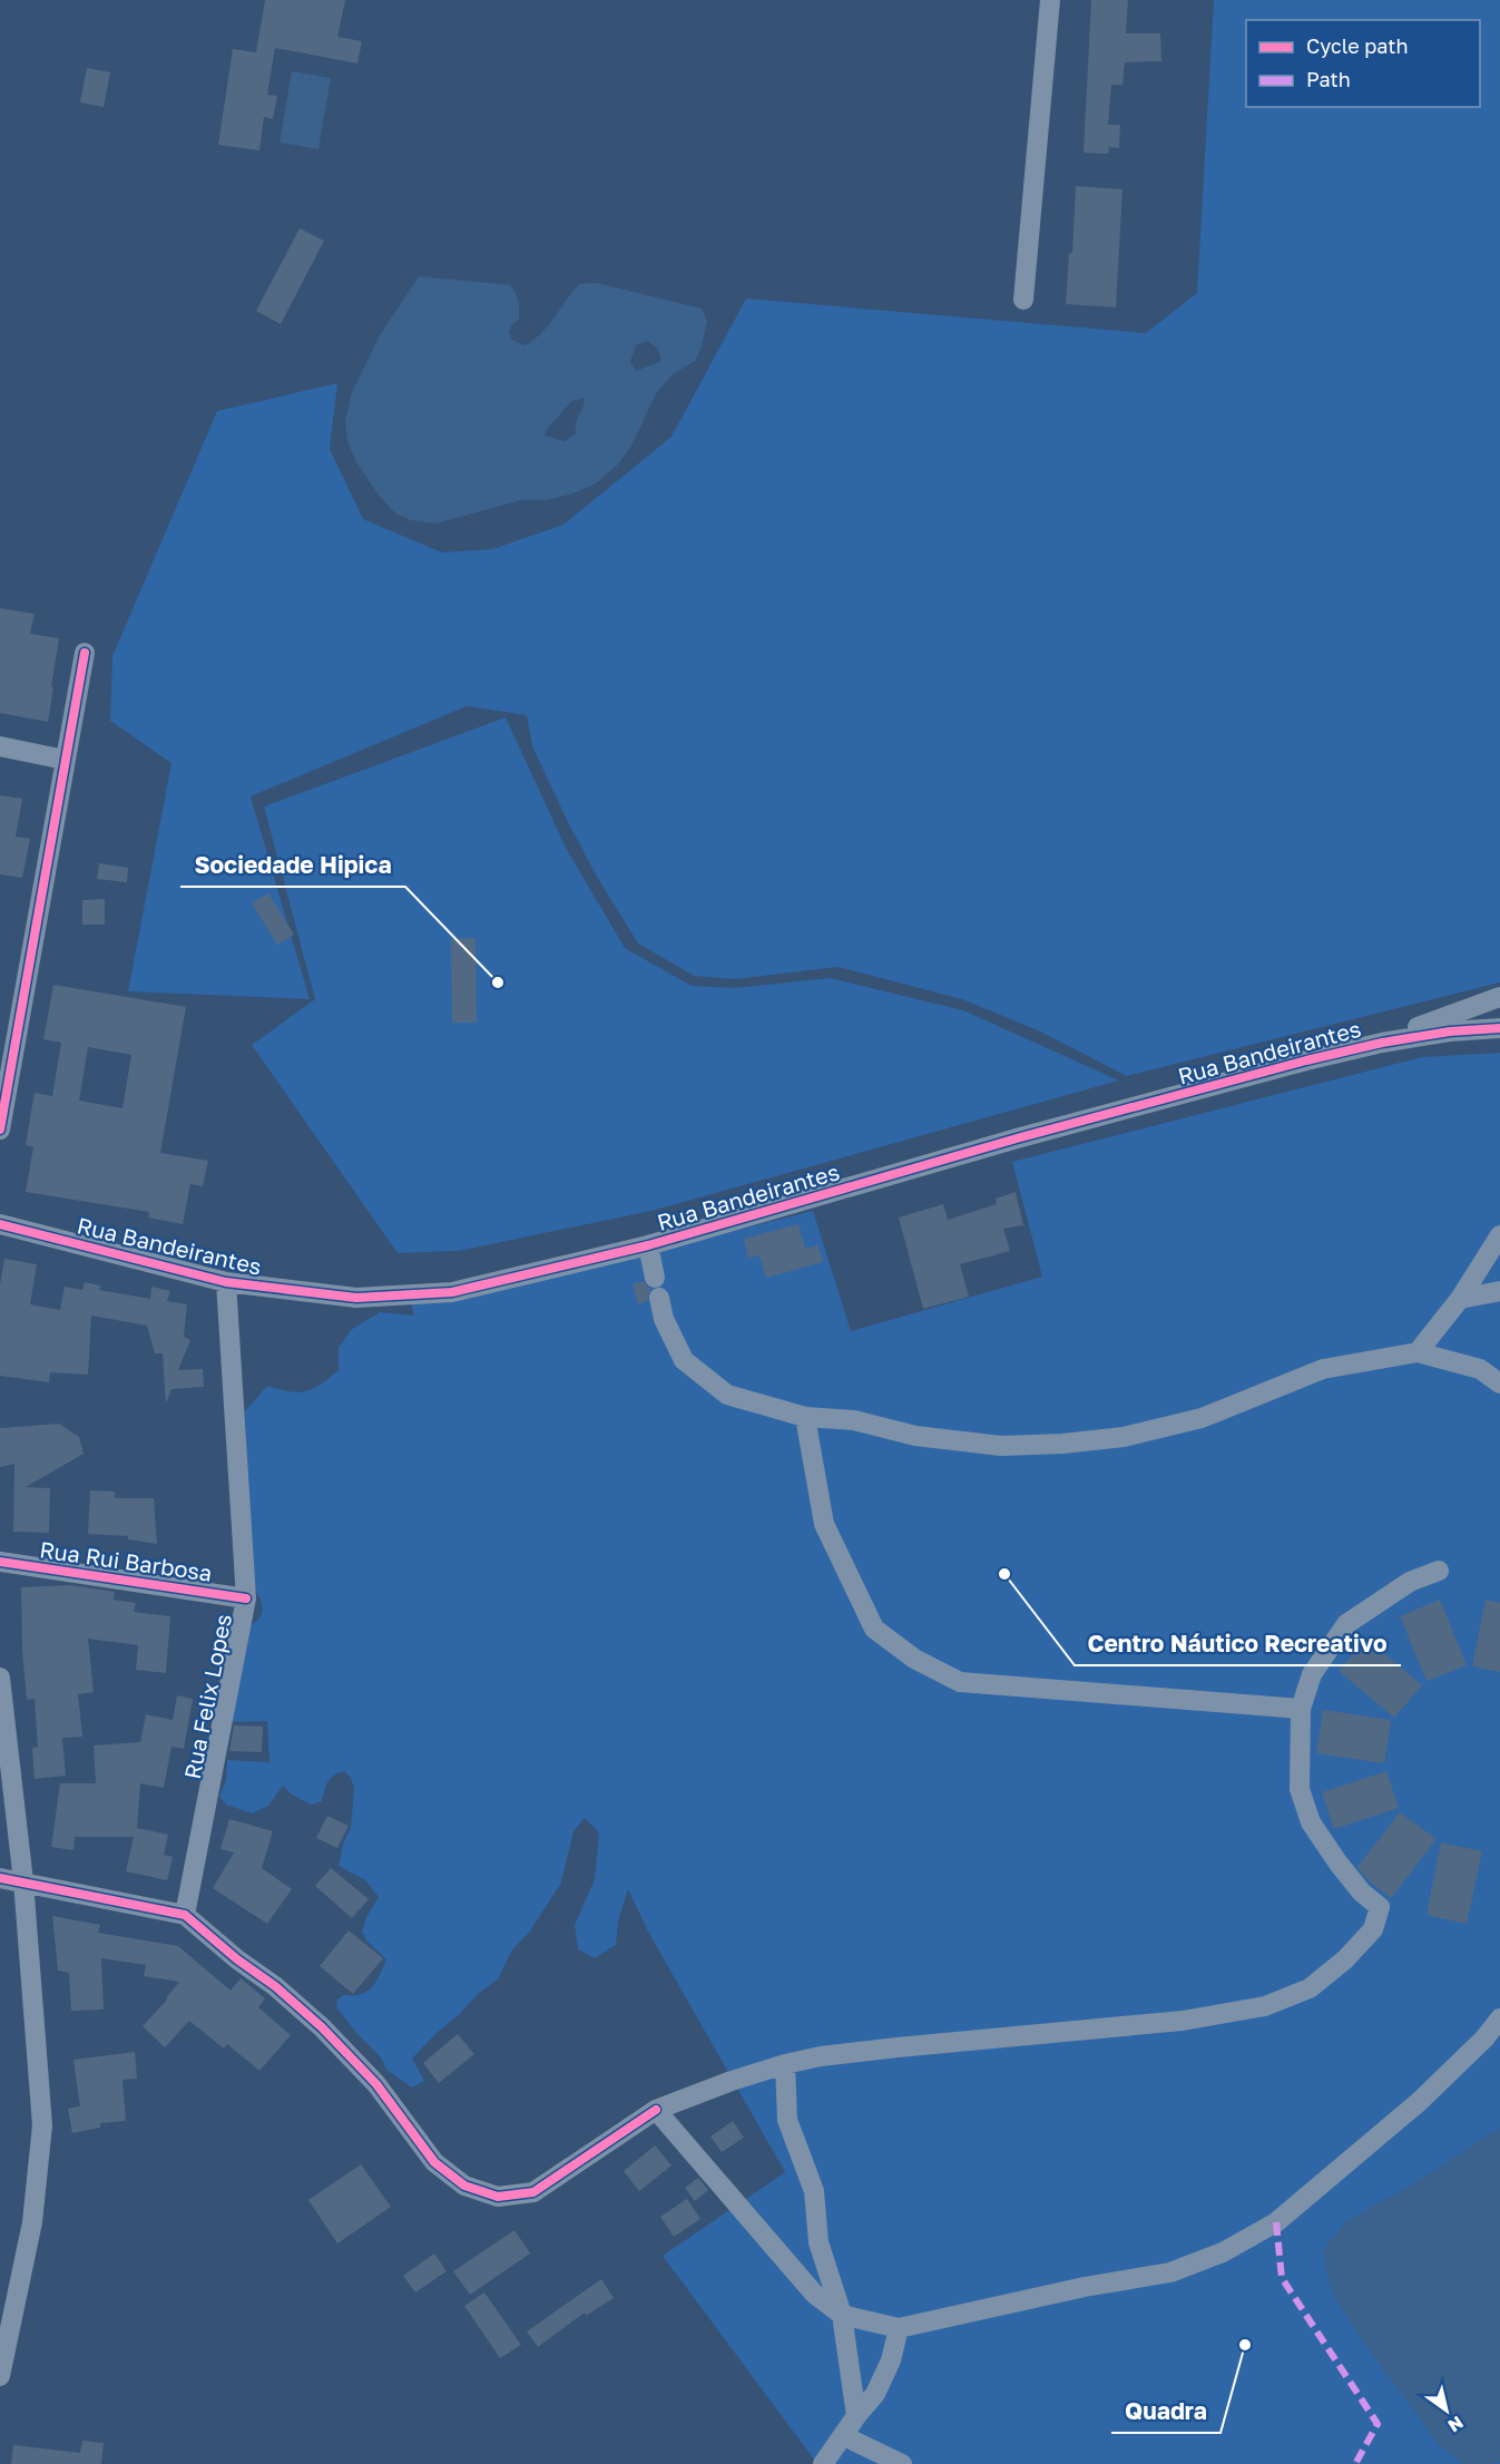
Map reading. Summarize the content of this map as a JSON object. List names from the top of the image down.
{
  "streets": {
    "street": ["Rua Bandeirantes", "Rua Rui Barbosa", "Rua Felix Lopes"]
  },
  "crossings": [
    ["Rua Bandeirantes", "Rua Felix Lopes"],
    ["Rua Rui Barbosa", "Rua Felix Lopes"]
  ],
  "places": ["Sociedade Hipica", "Centro Náutico Recreativo", "Quadra"],
  "legend": ["Cycle path", "Path"],
  "north": "bottom right"
}
